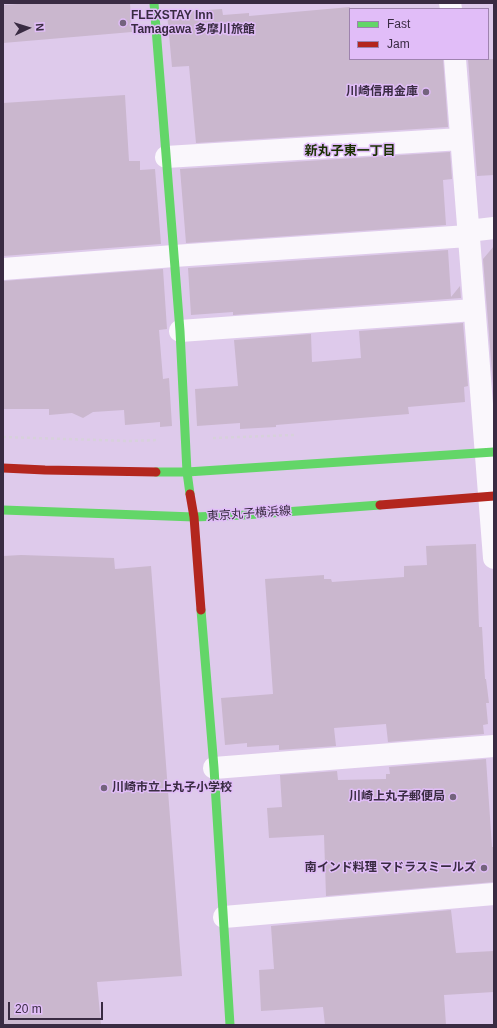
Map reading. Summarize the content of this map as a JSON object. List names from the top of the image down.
{
  "streets": {
    "street": ["東京丸子横浜線"]
  },
  "districts": ["新丸子東一丁目"],
  "places": [
    "FLEXSTAY Inn Tamagawa 多摩川旅館",
    "川崎信用金庫",
    "川崎市立上丸子小学校",
    "川崎上丸子郵便局",
    "南インド料理 マドラスミールズ"
  ],
  "legend": ["Fast", "Jam"],
  "scale_bar": "20 m",
  "north": "right"
}
